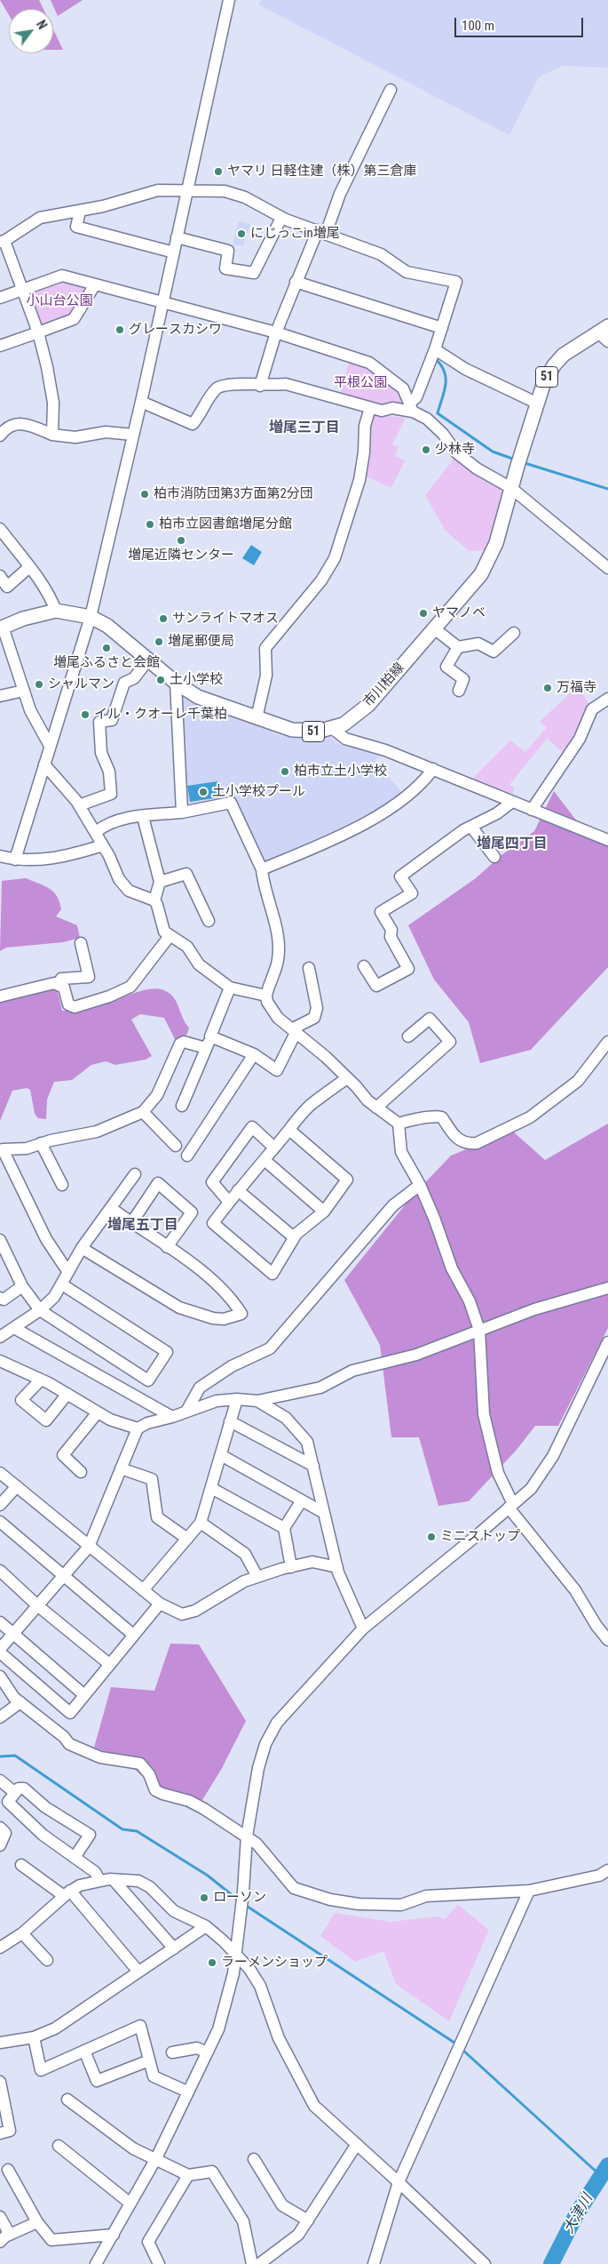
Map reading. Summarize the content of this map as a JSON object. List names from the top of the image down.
{
  "streets": {
    "main road": ["51", "市川柏線"]
  },
  "districts": ["増尾三丁目", "増尾四丁目", "増尾五丁目"],
  "water": ["大津川"],
  "parks": ["小山台公園", "平根公園"],
  "places": [
    "ヤマリ 日軽住建（株）第三倉庫",
    "にじっこin増尾",
    "グレースカシワ",
    "少林寺",
    "柏市消防団第3方面第2分団",
    "柏市立図書館増尾分館",
    "増尾近隣センター",
    "ヤマノベ",
    "サンライトマオス",
    "増尾郵便局",
    "増尾ふるさと会館",
    "土小学校",
    "シャルマン",
    "万福寺",
    "イル・クオーレ千葉柏",
    "柏市立土小学校",
    "土小学校プール",
    "ミニストップ",
    "ローソン",
    "ラーメンショップ"
  ],
  "scale_bar": "100 m",
  "north": "top right"
}
